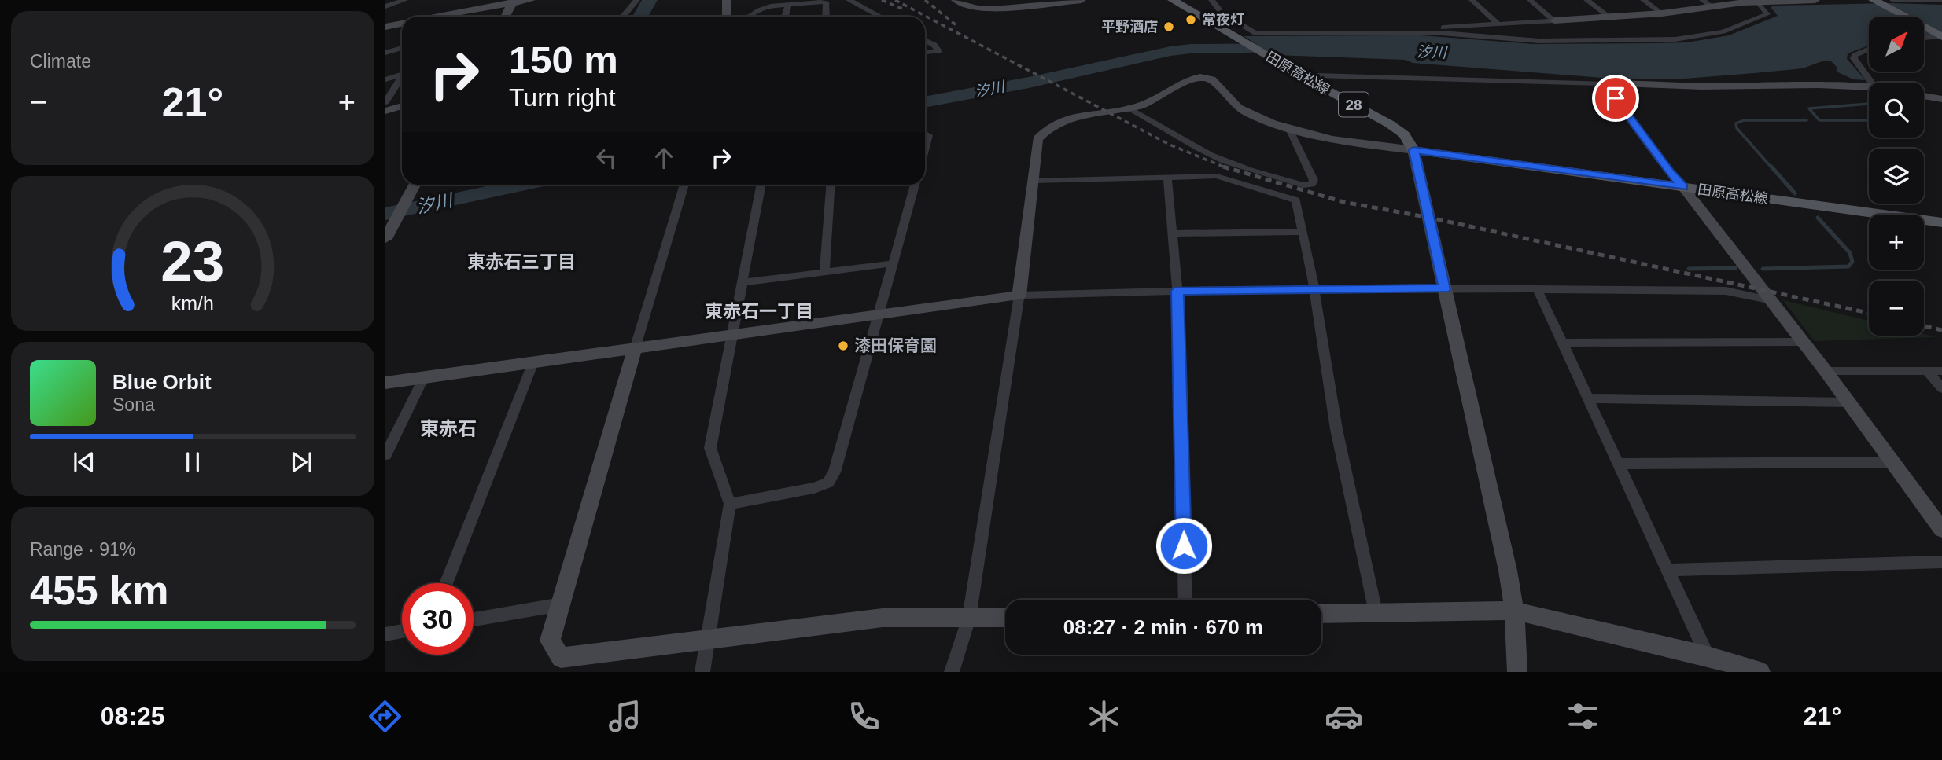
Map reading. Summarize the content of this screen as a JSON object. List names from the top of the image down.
{
  "streets": {
    "main road": ["田原高松線", "28"]
  },
  "districts": ["東赤石三丁目", "東赤石一丁目", "東赤石"],
  "water": ["汐川"],
  "places": ["常夜灯", "平野酒店", "漆田保育園"],
  "north": "top right",
  "page": {
    "tile": [
      "Climate",
      ["Range · 91%", "455 km"]
    ],
    "map_buttons": ["+", "−"],
    "turn": ["150 m", "Turn right"],
    "heat": ["−", "21°", "+"],
    "song": ["Blue Orbit", "Sona"],
    "limit": "30",
    "trip": "08:27 · 2 min · 670 m",
    "tabs": ["08:25", "21°"],
    "gauge": ["23", "km/h"]
  }
}
